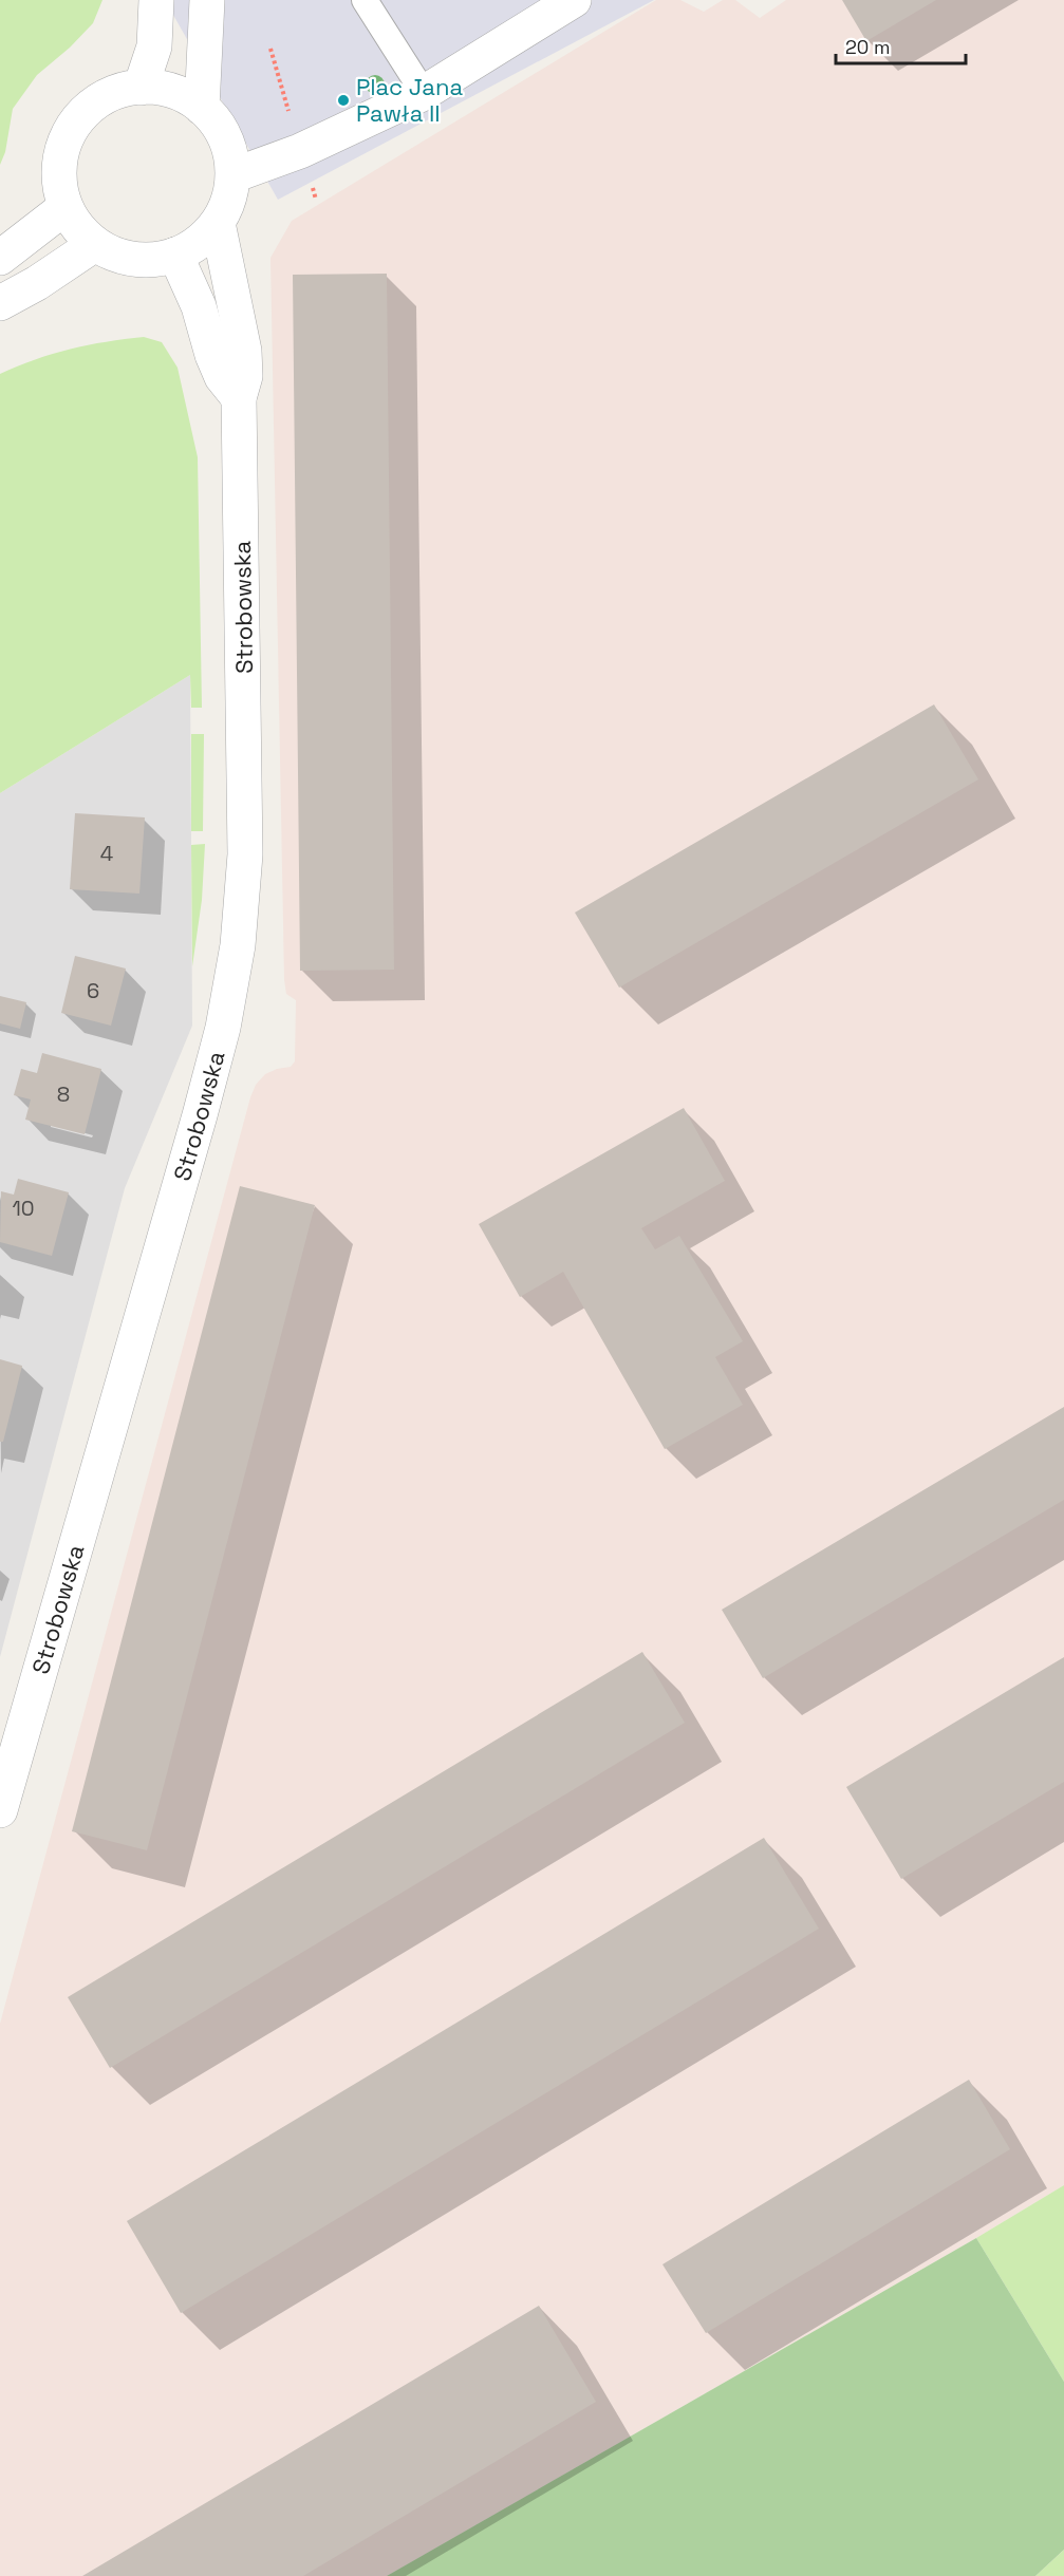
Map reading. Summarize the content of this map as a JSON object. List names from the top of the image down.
{
  "streets": {
    "street": ["Strobowska"]
  },
  "places": ["Plac Jana Pawła II"],
  "house_numbers": [
    "4",
    "6",
    "8",
    "10"
  ],
  "scale_bar": "20 m"
}
